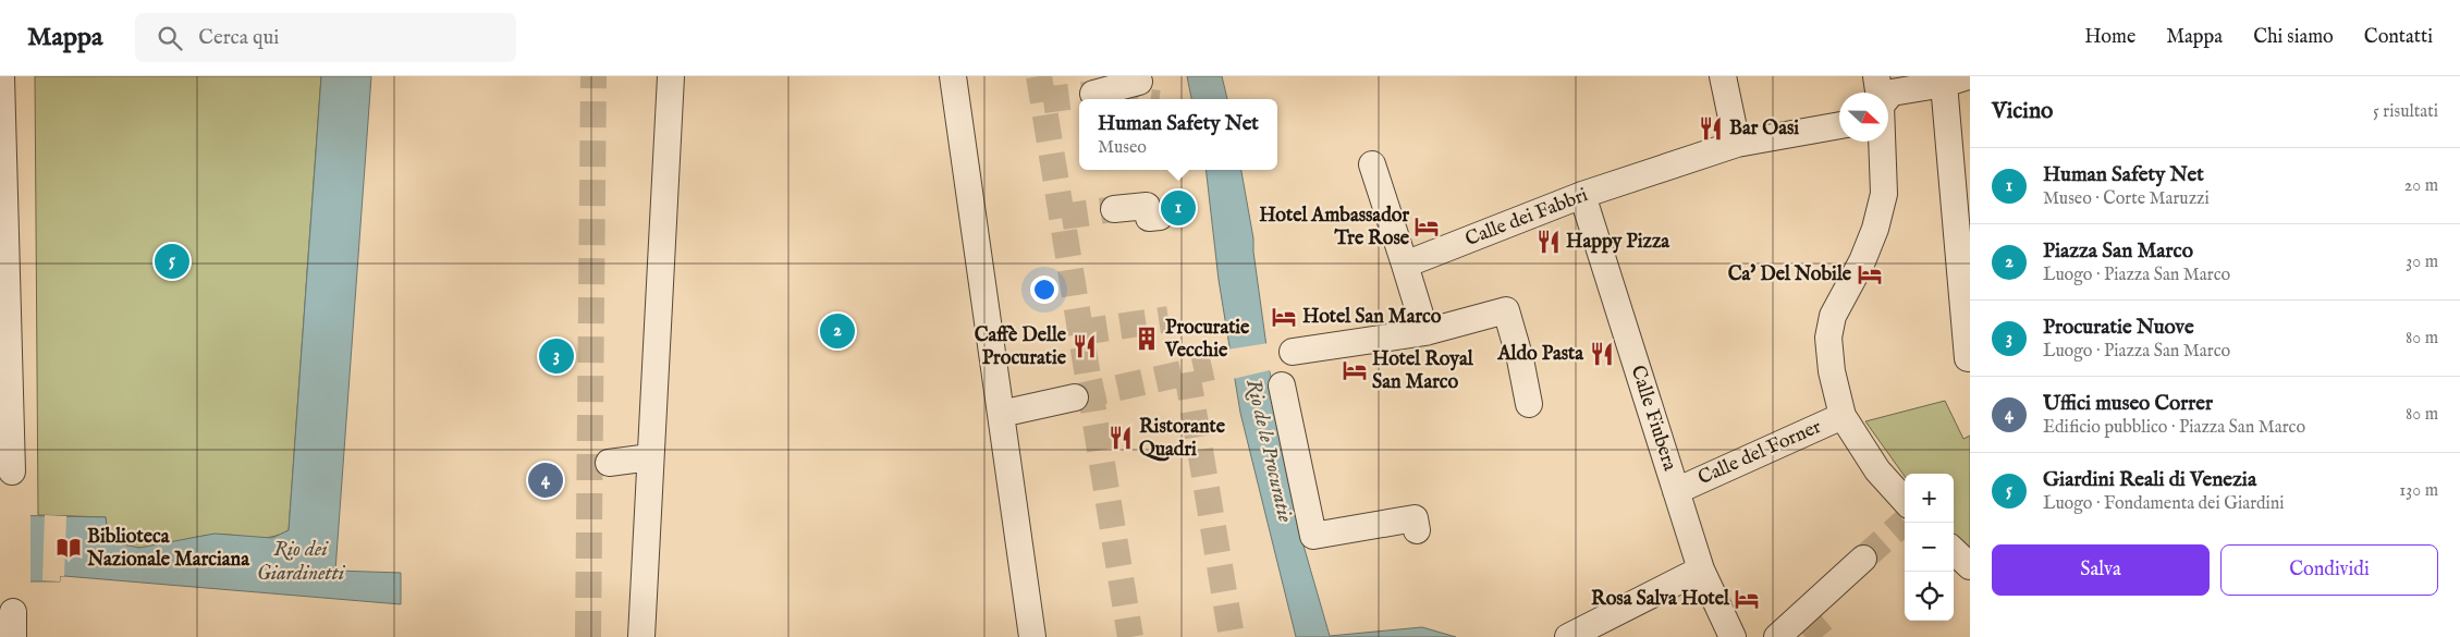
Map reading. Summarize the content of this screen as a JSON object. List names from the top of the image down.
{
  "streets": {
    "street": ["Calle dei Fabbri", "Calle Fiubera", "Calle del Forner"]
  },
  "crossings": [
    ["Calle dei Fabbri", "Calle Fiubera"],
    ["Calle Fiubera", "Calle del Forner"]
  ],
  "water": ["Rio de le Procuratie", "Rio dei Giardinetti"],
  "places": {
    "restaurant": [
      "Bar Oasi",
      "Happy Pizza",
      "Caffè Delle Procuratie",
      "Aldo Pasta",
      "Ristorante Quadri"
    ],
    "hotel": [
      "Hotel Ambassador Tre Rose",
      "Ca' Del Nobile",
      "Hotel San Marco",
      "Hotel Royal San Marco",
      "Rosa Salva Hotel"
    ],
    "building": ["Procuratie Vecchie"],
    "library": ["Biblioteca Nazionale Marciana"]
  },
  "north": "right",
  "page": {
    "header": "Mappa",
    "search": "Cerca qui",
    "nav": [
      "Home",
      "Mappa",
      "Chi siamo",
      "Contatti"
    ],
    "heading": ["Vicino", "5 risultati"],
    "popup": ["Human Safety Net", "Museo"],
    "list": [
      {
        "mark": "1",
        "name": "Human Safety Net",
        "note": "Museo · Corte Maruzzi",
        "value": "20 m"
      },
      {
        "mark": "2",
        "name": "Piazza San Marco",
        "note": "Luogo · Piazza San Marco",
        "value": "30 m"
      },
      {
        "mark": "3",
        "name": "Procuratie Nuove",
        "note": "Luogo · Piazza San Marco",
        "value": "80 m"
      },
      {
        "mark": "4",
        "name": "Uffici museo Correr",
        "note": "Edificio pubblico · Piazza San Marco",
        "value": "80 m"
      },
      {
        "mark": "5",
        "name": "Giardini Reali di Venezia",
        "note": "Luogo · Fondamenta dei Giardini",
        "value": "130 m"
      }
    ],
    "pins": [
      "1",
      "5",
      "2",
      "3",
      "4"
    ],
    "map_buttons": ["+", "−"],
    "buttons": ["Salva", "Condividi"]
  }
}
